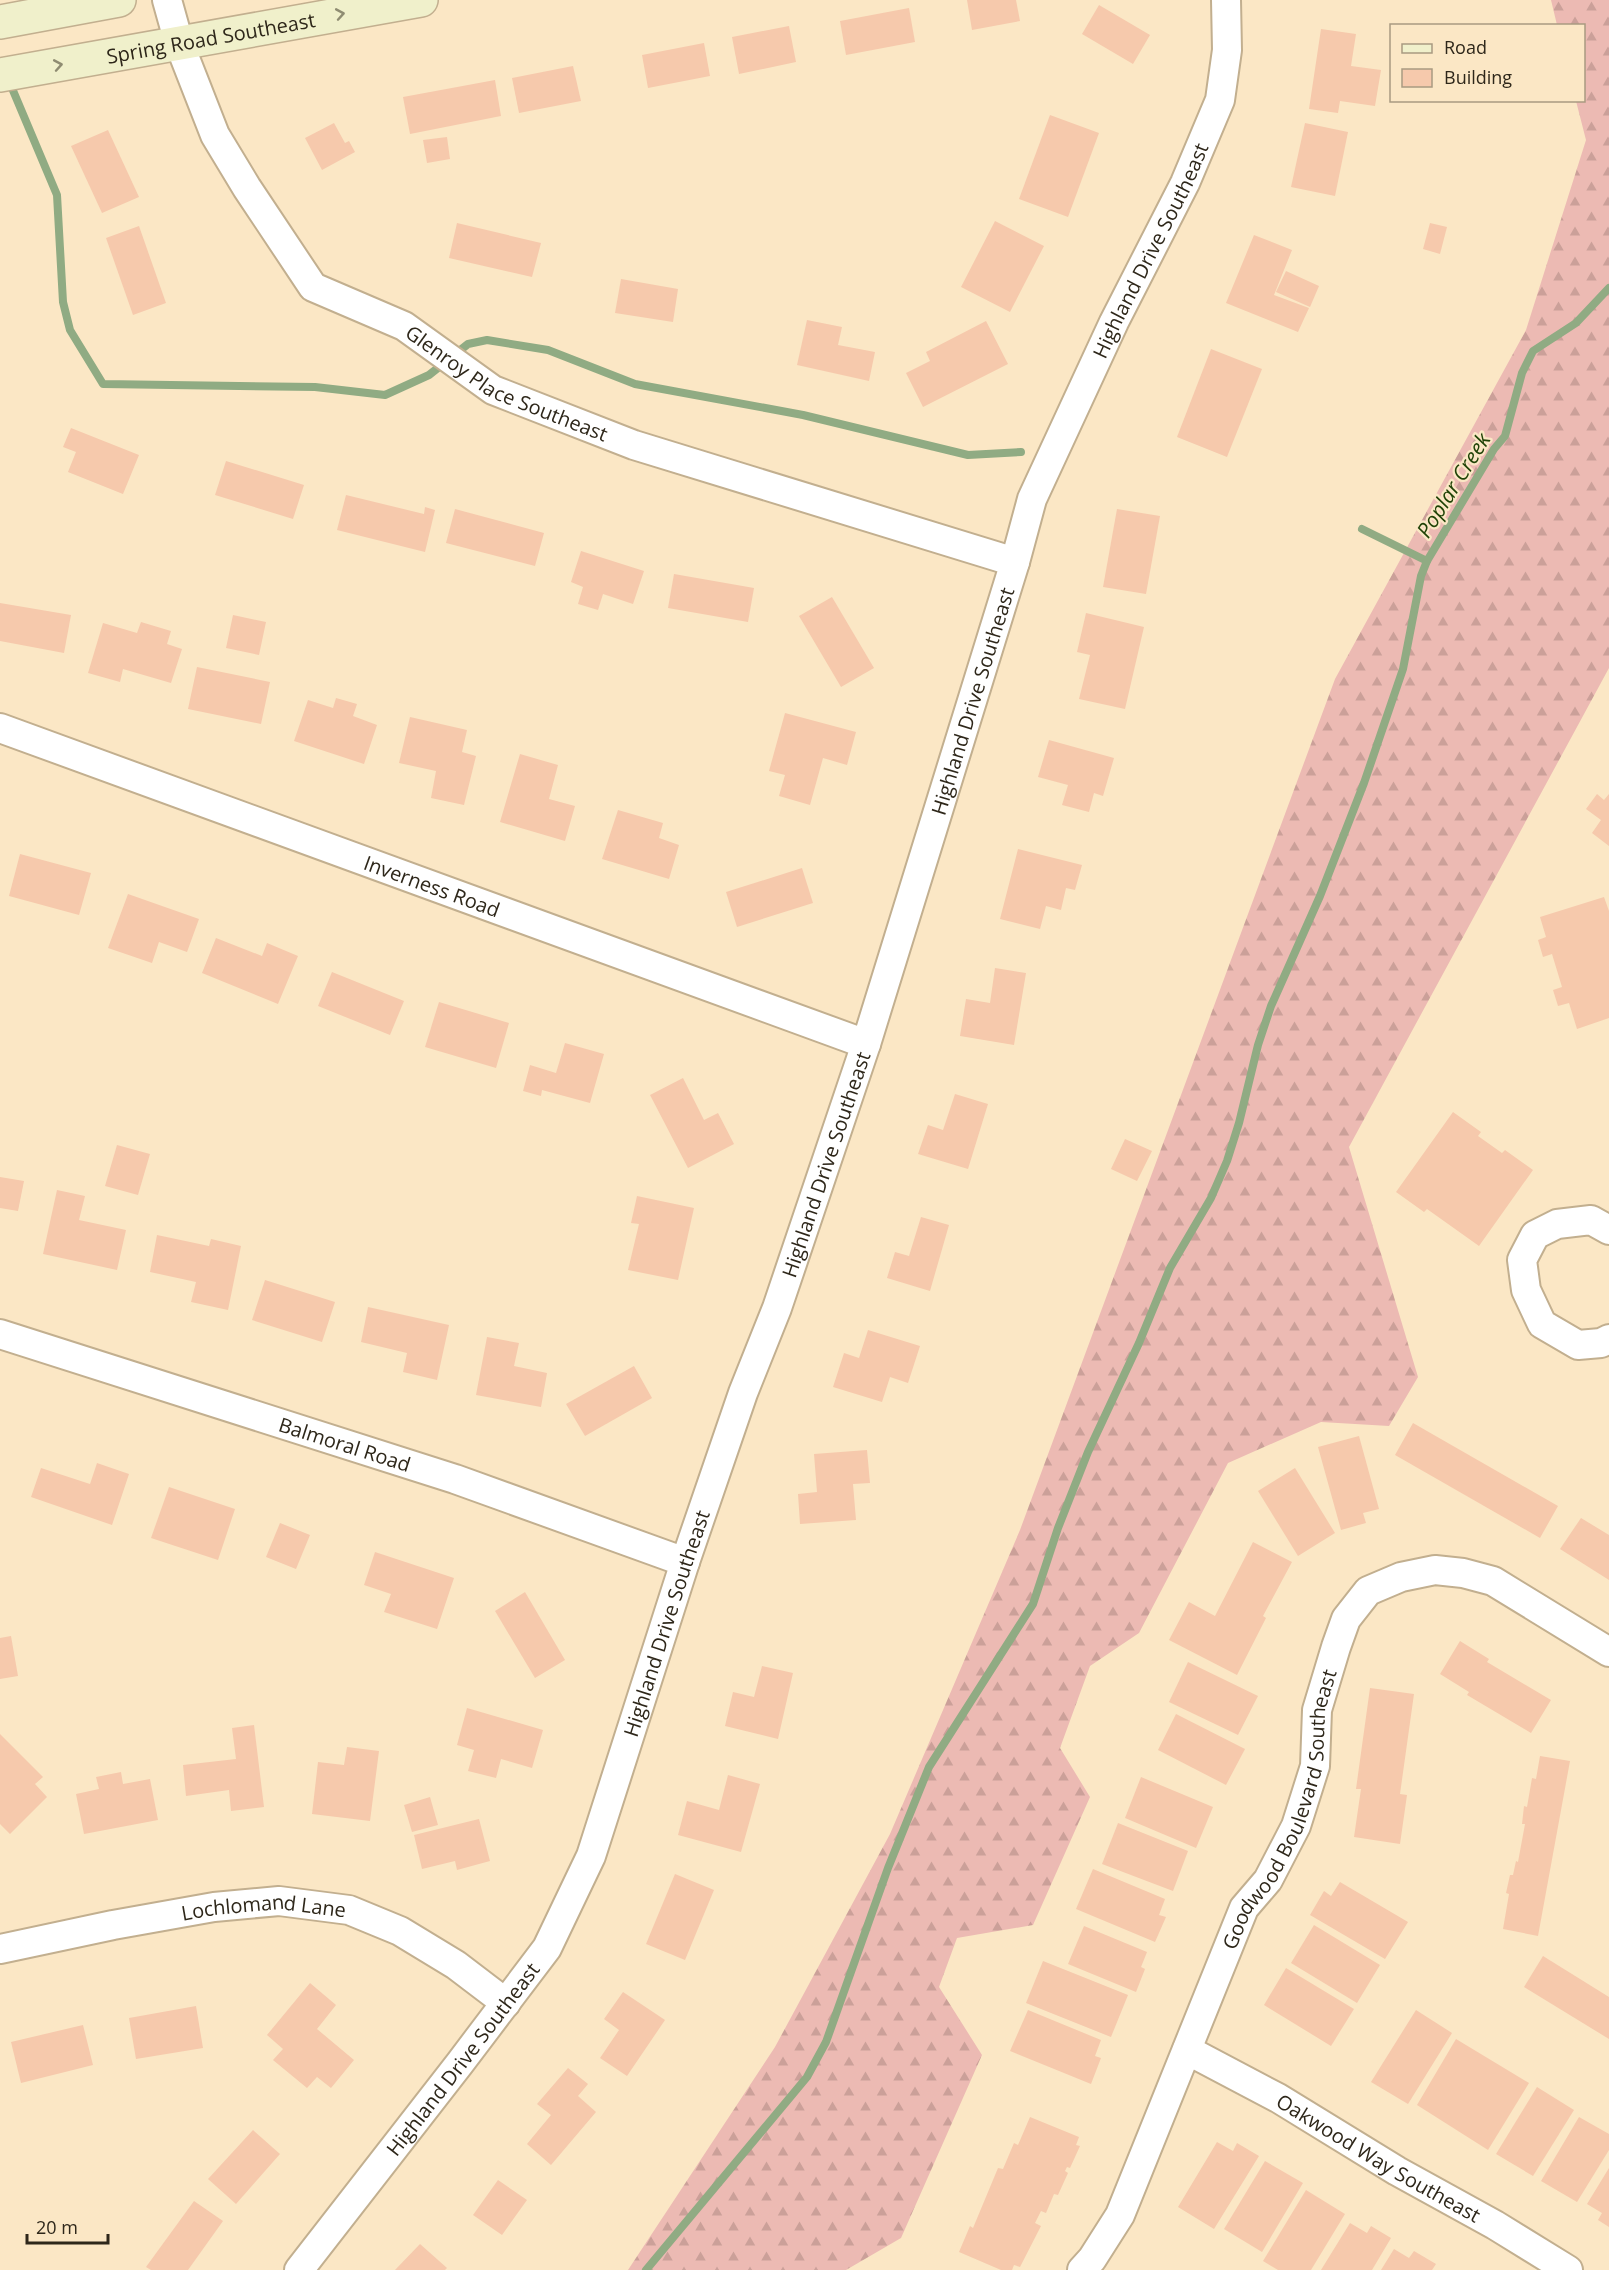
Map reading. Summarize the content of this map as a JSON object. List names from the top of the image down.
{
  "streets": {
    "main road": ["Spring Road Southeast"],
    "street": [
      "Highland Drive Southeast",
      "Glenroy Place Southeast",
      "Inverness Road",
      "Balmoral Road",
      "Goodwood Boulevard Southeast",
      "Lochlomand Lane",
      "Oakwood Way Southeast"
    ]
  },
  "crossings": [
    ["Spring Road Southeast", "Glenroy Place Southeast"],
    ["Highland Drive Southeast", "Glenroy Place Southeast"],
    ["Highland Drive Southeast", "Inverness Road"],
    ["Highland Drive Southeast", "Balmoral Road"],
    ["Highland Drive Southeast", "Lochlomand Lane"],
    ["Goodwood Boulevard Southeast", "Oakwood Way Southeast"]
  ],
  "one_way": ["Spring Road Southeast"],
  "water": ["Poplar Creek"],
  "legend": ["Road", "Building"],
  "scale_bar": "20 m"
}
